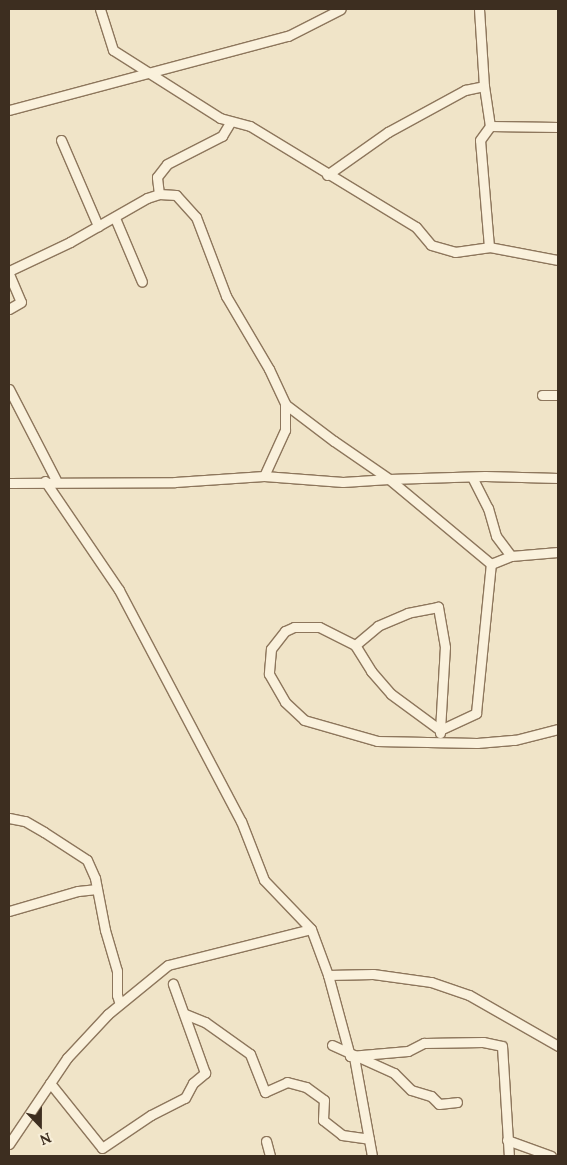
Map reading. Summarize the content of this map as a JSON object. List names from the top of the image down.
{
  "north": "bottom"
}
